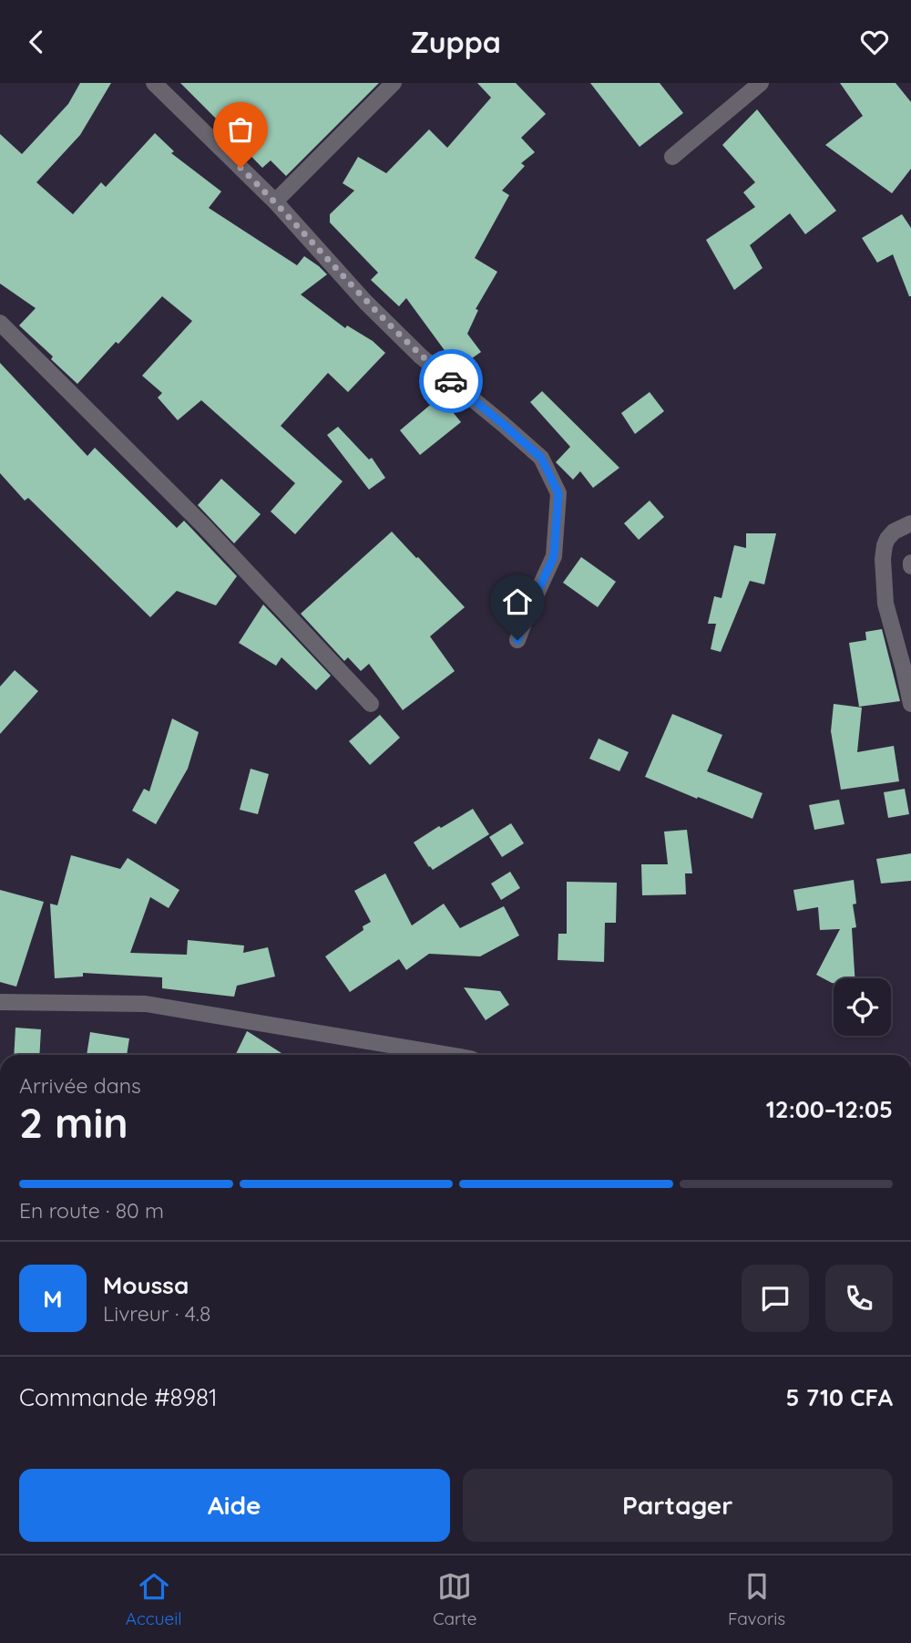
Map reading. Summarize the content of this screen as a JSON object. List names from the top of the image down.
{
  "page": {
    "header": "Zuppa",
    "heading": ["2 min", "Arrivée dans", "12:00–12:05"],
    "panel": [
      "Moussa",
      "Livreur · 4.8",
      "Commande #8981",
      "5 710 CFA"
    ],
    "bar": "En route · 80 m",
    "round": "M",
    "buttons": ["Aide", "Partager"],
    "tabs": ["Accueil", "Carte", "Favoris"]
  }
}
